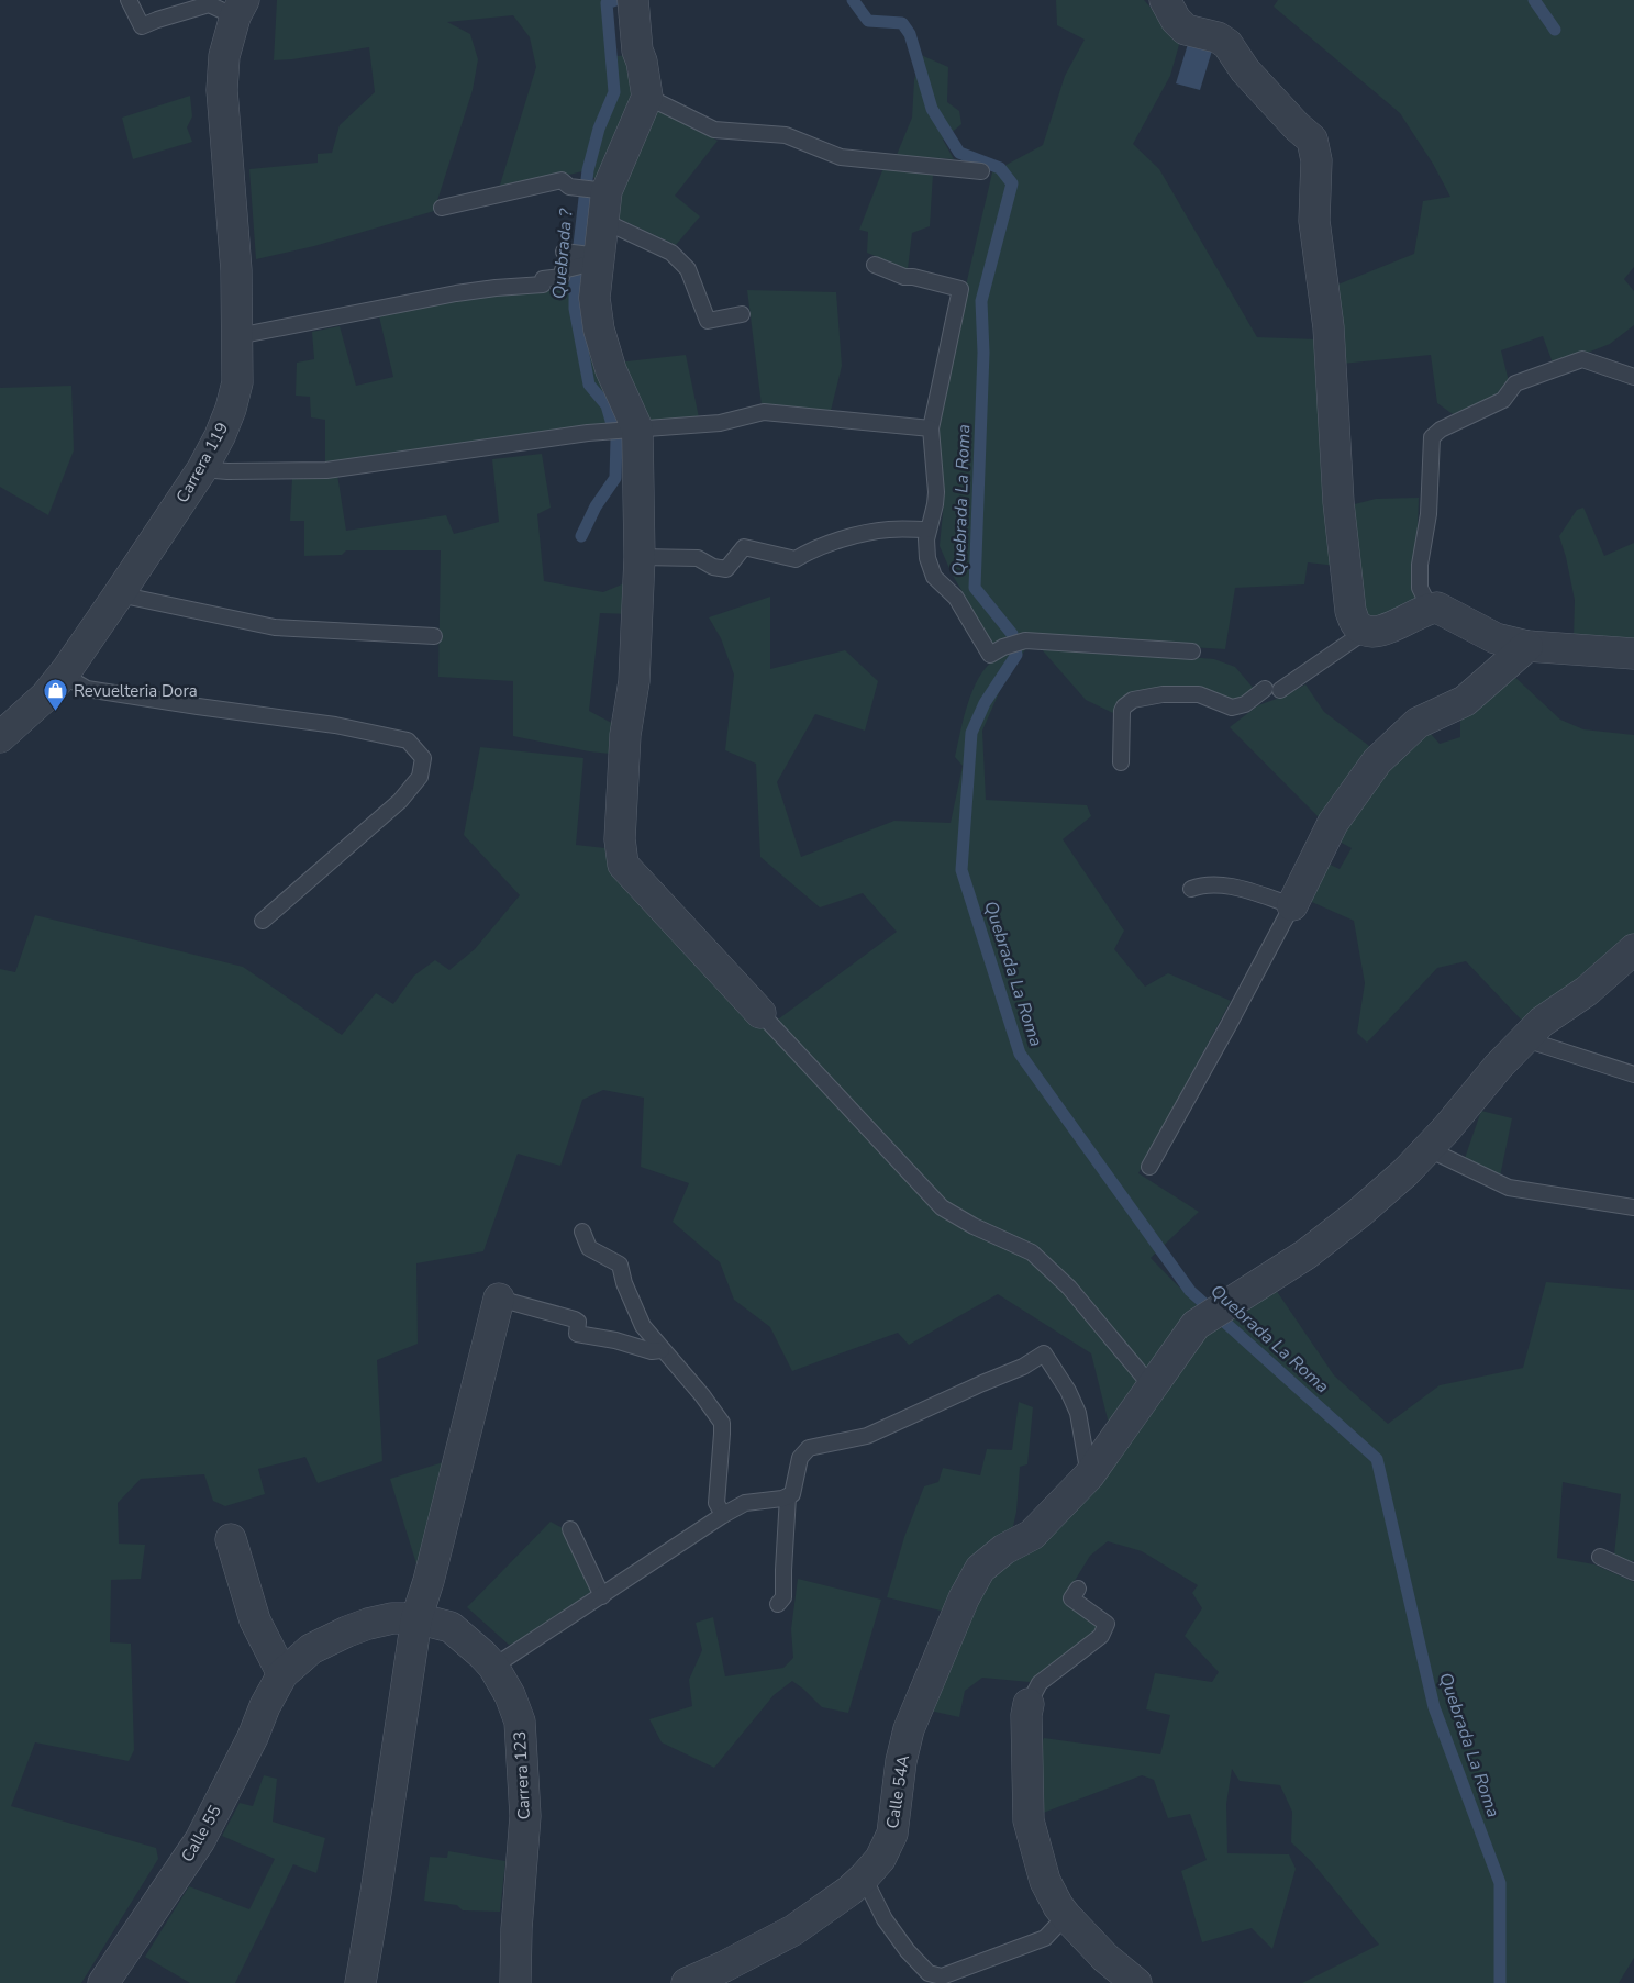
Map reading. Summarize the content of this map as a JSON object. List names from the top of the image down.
{
  "streets": {
    "street": [
      "Carrera 119",
      "Carrera 123",
      "Calle 54A",
      "Calle 55"
    ]
  },
  "crossings": [
    ["Carrera 123", "Calle 55"]
  ],
  "water": ["Quebrada ?", "Quebrada La Roma"],
  "places": {
    "shop": ["Revuelteria Dora"]
  }
}
